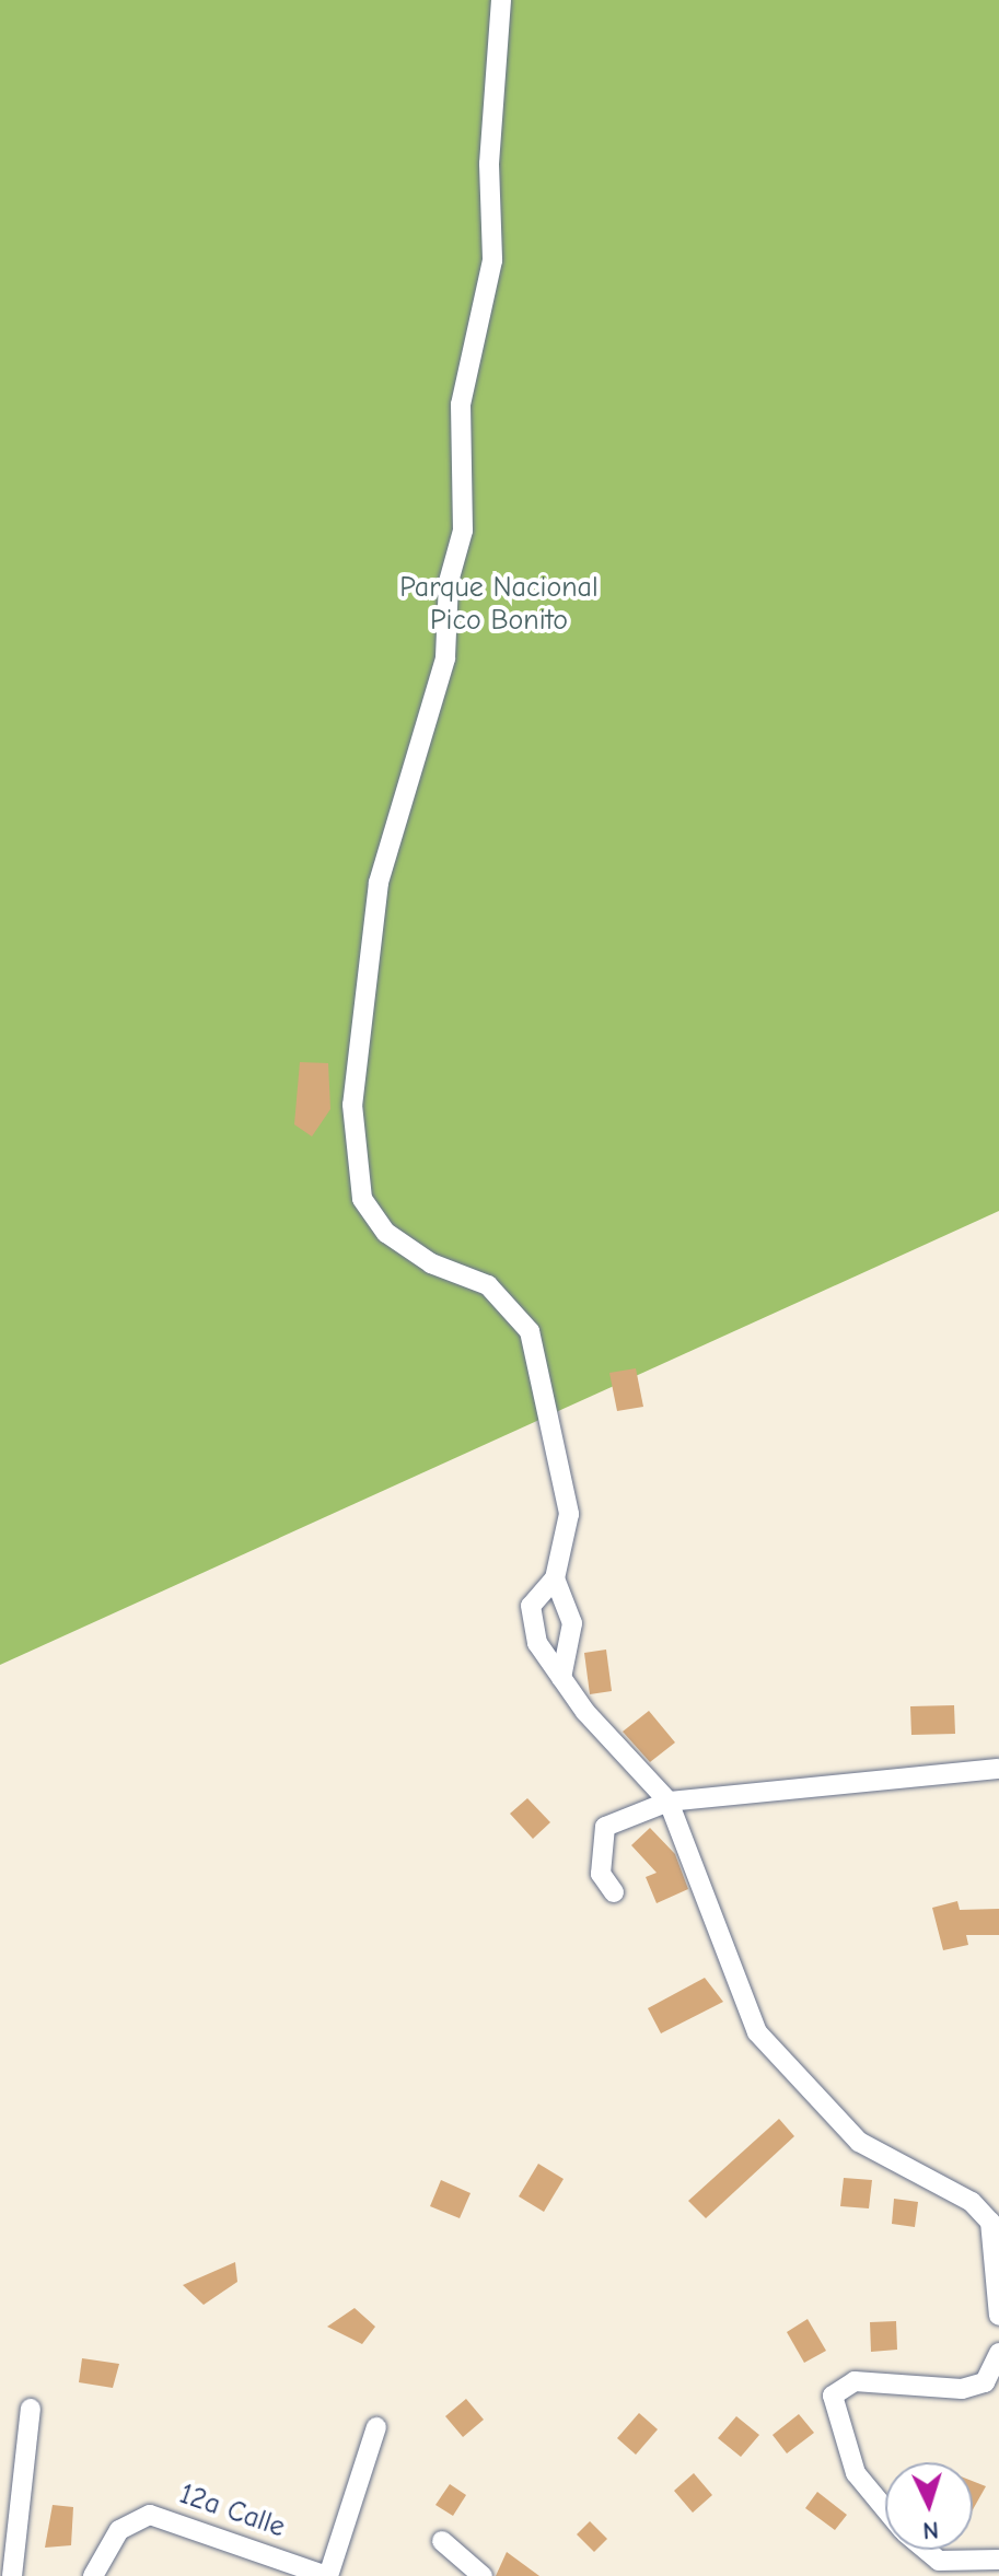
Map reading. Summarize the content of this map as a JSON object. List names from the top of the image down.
{
  "streets": {
    "street": ["12a Calle"]
  },
  "parks": ["Parque Nacional Pico Bonito"],
  "north": "bottom"
}
